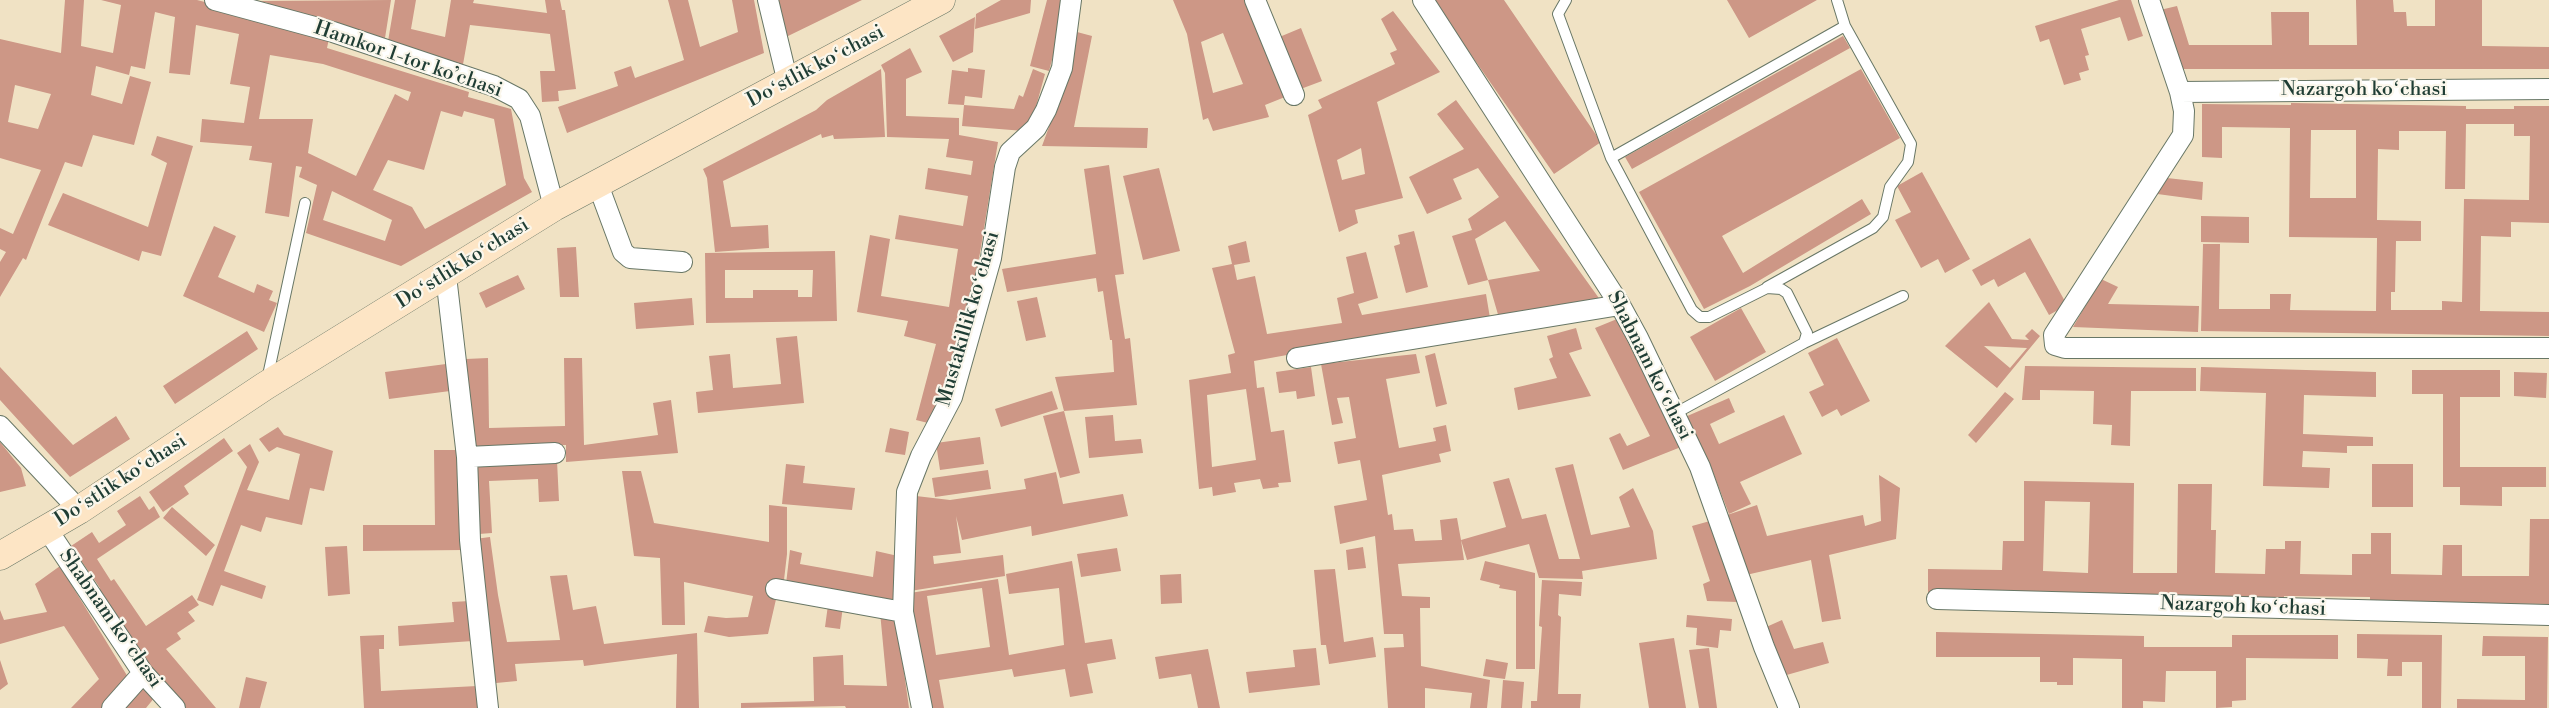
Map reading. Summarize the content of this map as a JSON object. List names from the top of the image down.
{
  "streets": {
    "street": [
      "Hamkor 1-tor koʼchasi",
      "Doʻstlik koʻchasi",
      "Nazargoh koʻchasi",
      "Mustakillik koʻchasi",
      "Shabnam koʻchasi"
    ]
  },
  "crossings": [
    ["Hamkor 1-tor koʼchasi", "Doʻstlik koʻchasi"],
    ["Doʻstlik koʻchasi", "Shabnam koʻchasi"]
  ]
}
